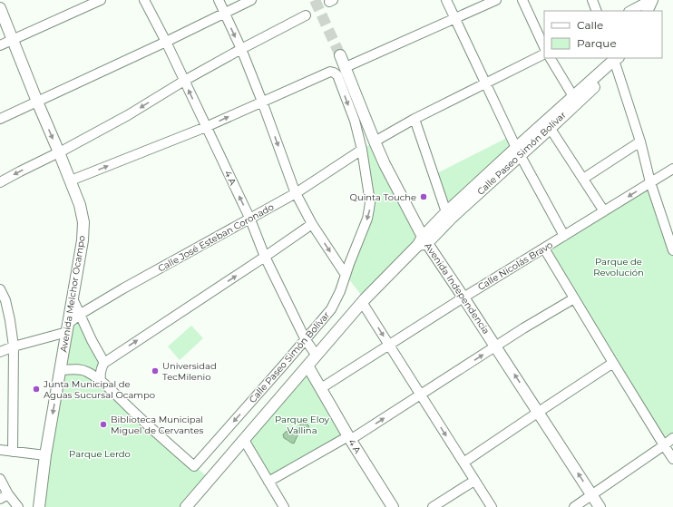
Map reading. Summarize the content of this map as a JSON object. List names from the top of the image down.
{
  "streets": {
    "main road": [
      "Calle Paseo Simón Bolívar",
      "4 A",
      "Avenida Independencia",
      "Avenida Melchor Ocampo"
    ],
    "street": ["Calle José Esteban Coronado", "Calle Nicolás Bravo"]
  },
  "crossings": [
    ["Calle Paseo Simón Bolívar", "4 A"],
    ["Calle Paseo Simón Bolívar", "Calle José Esteban Coronado"],
    ["Calle Paseo Simón Bolívar", "Avenida Independencia"],
    ["4 A", "Calle José Esteban Coronado"],
    ["4 A", "Calle Nicolás Bravo"],
    ["Calle José Esteban Coronado", "Avenida Melchor Ocampo"],
    ["Calle Nicolás Bravo", "Avenida Independencia"]
  ],
  "parks": ["Parque de Revolución", "Parque Eloy Vallina", "Parque Lerdo"],
  "places": [
    "Quinta Touche",
    "Universidad TecMilenio",
    "Junta Municipal de Aguas Sucursal Ocampo",
    "Biblioteca Municipal Miguel de Cervantes"
  ],
  "legend": ["Calle", "Parque"]
}
